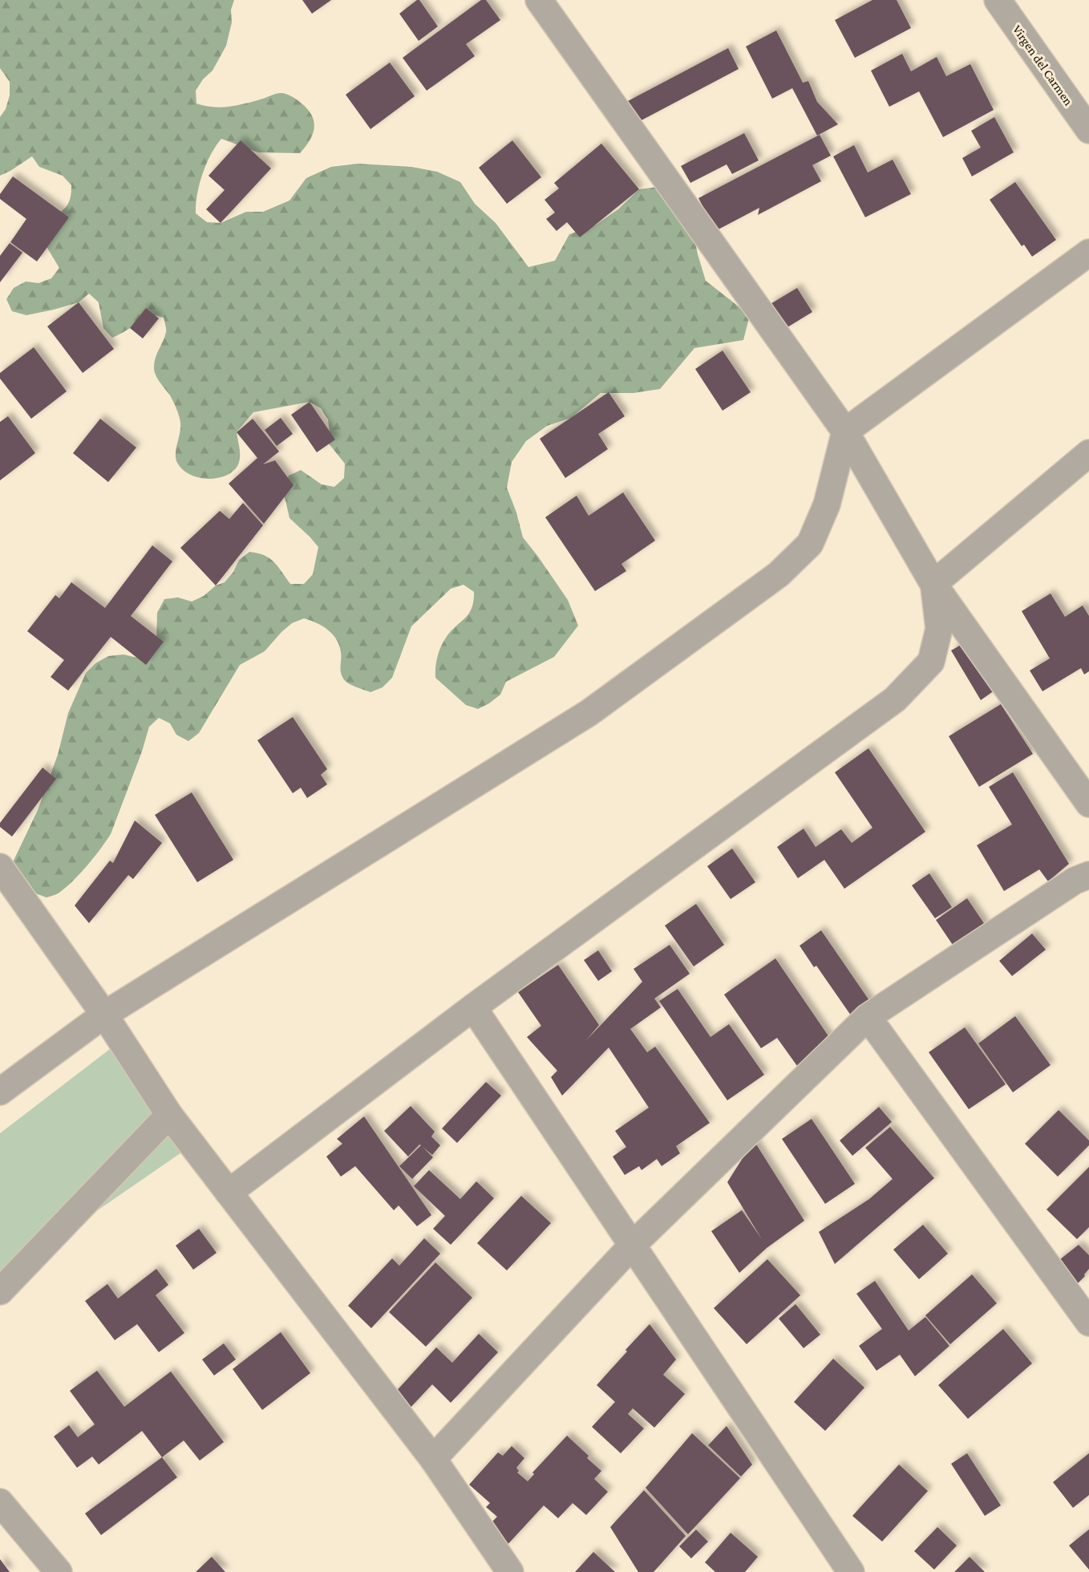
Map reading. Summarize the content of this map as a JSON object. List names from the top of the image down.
{
  "streets": {
    "street": ["Virgen del Carmen"]
  }
}
